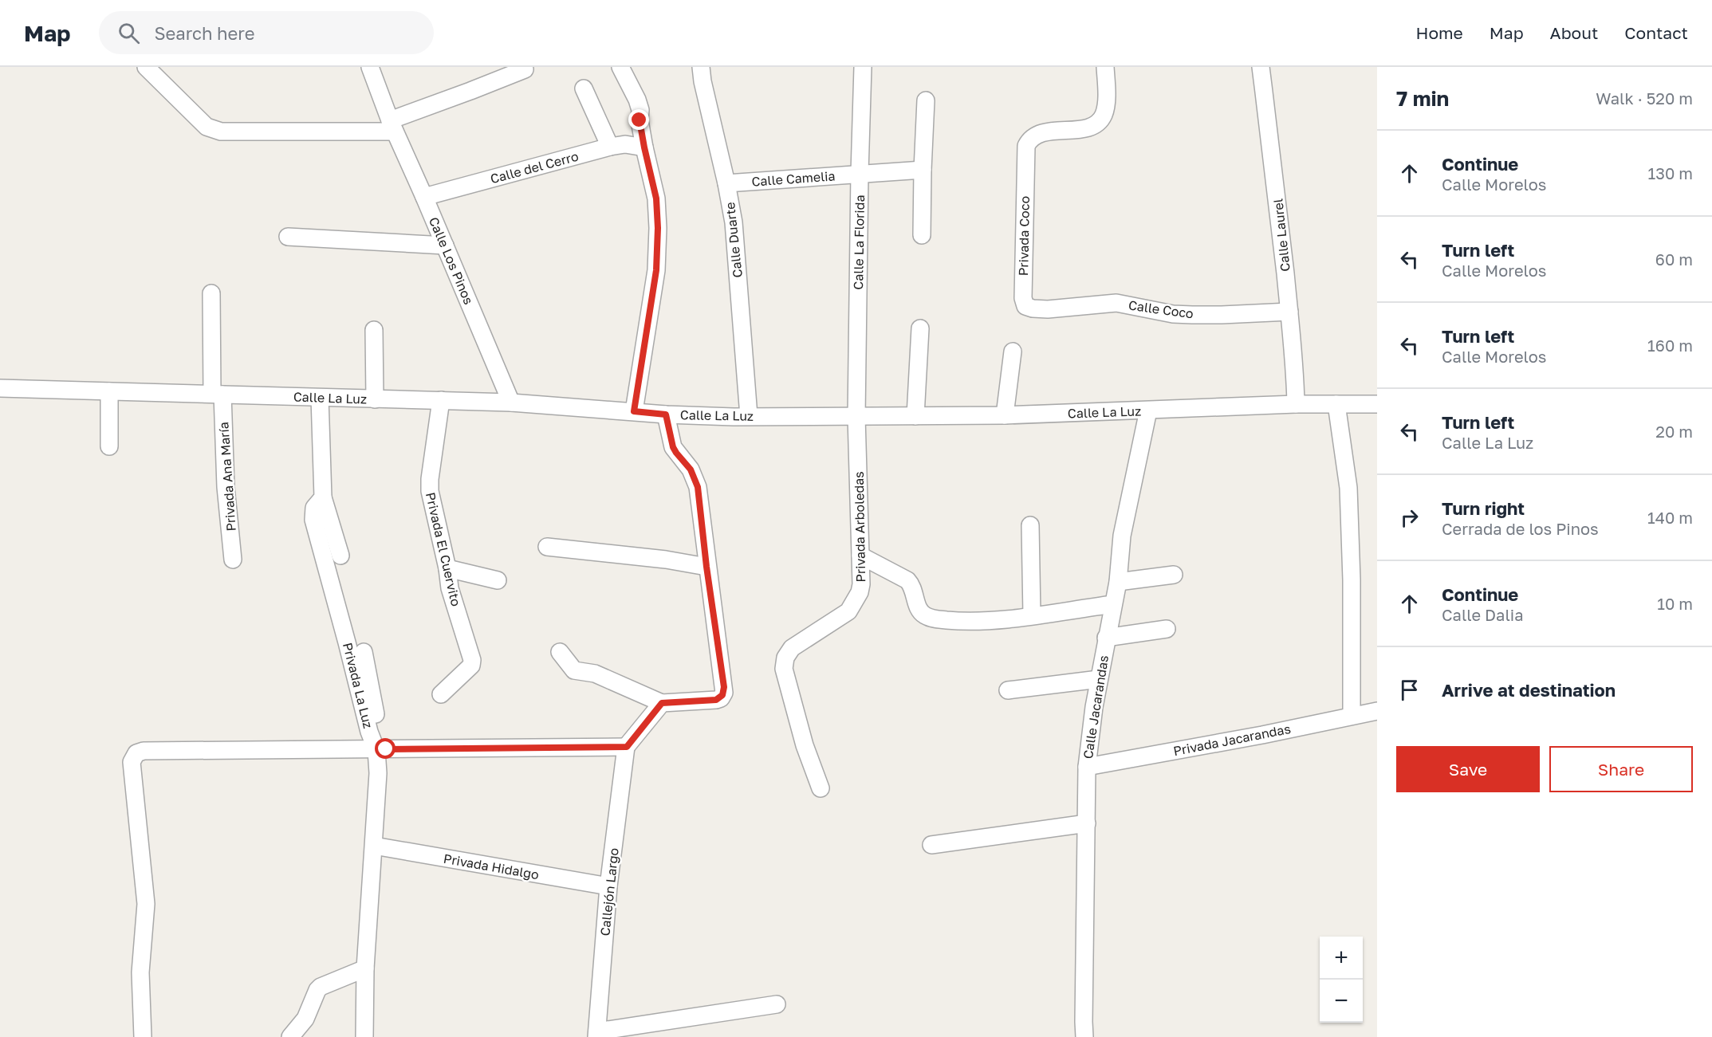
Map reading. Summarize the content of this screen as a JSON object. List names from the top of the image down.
{
  "streets": {
    "street": [
      "Calle del Cerro",
      "Calle Camelia",
      "Calle Laurel",
      "Privada Coco",
      "Calle Duarte",
      "Calle La Florida",
      "Calle Los Pinos",
      "Calle Coco",
      "Calle La Luz",
      "Privada Ana María",
      "Privada Arboledas",
      "Privada El Cuervito",
      "Privada La Luz",
      "Calle Jacarandas",
      "Privada Jacarandas",
      "Privada Hidalgo",
      "Callejón Largo"
    ]
  },
  "crossings": [
    ["Calle del Cerro", "Calle Los Pinos"],
    ["Calle Camelia", "Calle Duarte"],
    ["Calle Camelia", "Calle La Florida"],
    ["Calle Laurel", "Calle Coco"],
    ["Calle Laurel", "Calle La Luz"],
    ["Privada Coco", "Calle Coco"],
    ["Calle Duarte", "Calle La Luz"],
    ["Calle La Florida", "Calle La Luz"],
    ["Calle La Florida", "Privada Arboledas"],
    ["Calle Los Pinos", "Calle La Luz"],
    ["Calle La Luz", "Privada Ana María"],
    ["Calle La Luz", "Privada Arboledas"],
    ["Calle La Luz", "Privada El Cuervito"],
    ["Calle La Luz", "Privada La Luz"],
    ["Calle La Luz", "Calle Jacarandas"],
    ["Privada La Luz", "Privada Hidalgo"],
    ["Calle Jacarandas", "Privada Jacarandas"],
    ["Privada Hidalgo", "Callejón Largo"]
  ],
  "page": {
    "header": "Map",
    "search": "Search here",
    "nav": [
      "Home",
      "Map",
      "About",
      "Contact"
    ],
    "heading": ["7 min", "Walk · 520 m"],
    "list": [
      ["Continue", "Calle Morelos", "130 m"],
      ["Turn left", "Calle Morelos", "60 m"],
      ["Turn left", "Calle Morelos", "160 m"],
      ["Turn left", "Calle La Luz", "20 m"],
      ["Turn right", "Cerrada de los Pinos", "140 m"],
      ["Continue", "Calle Dalia", "10 m"],
      "Arrive at destination"
    ],
    "buttons": ["Save", "Share"],
    "map_buttons": ["+", "−"]
  }
}
